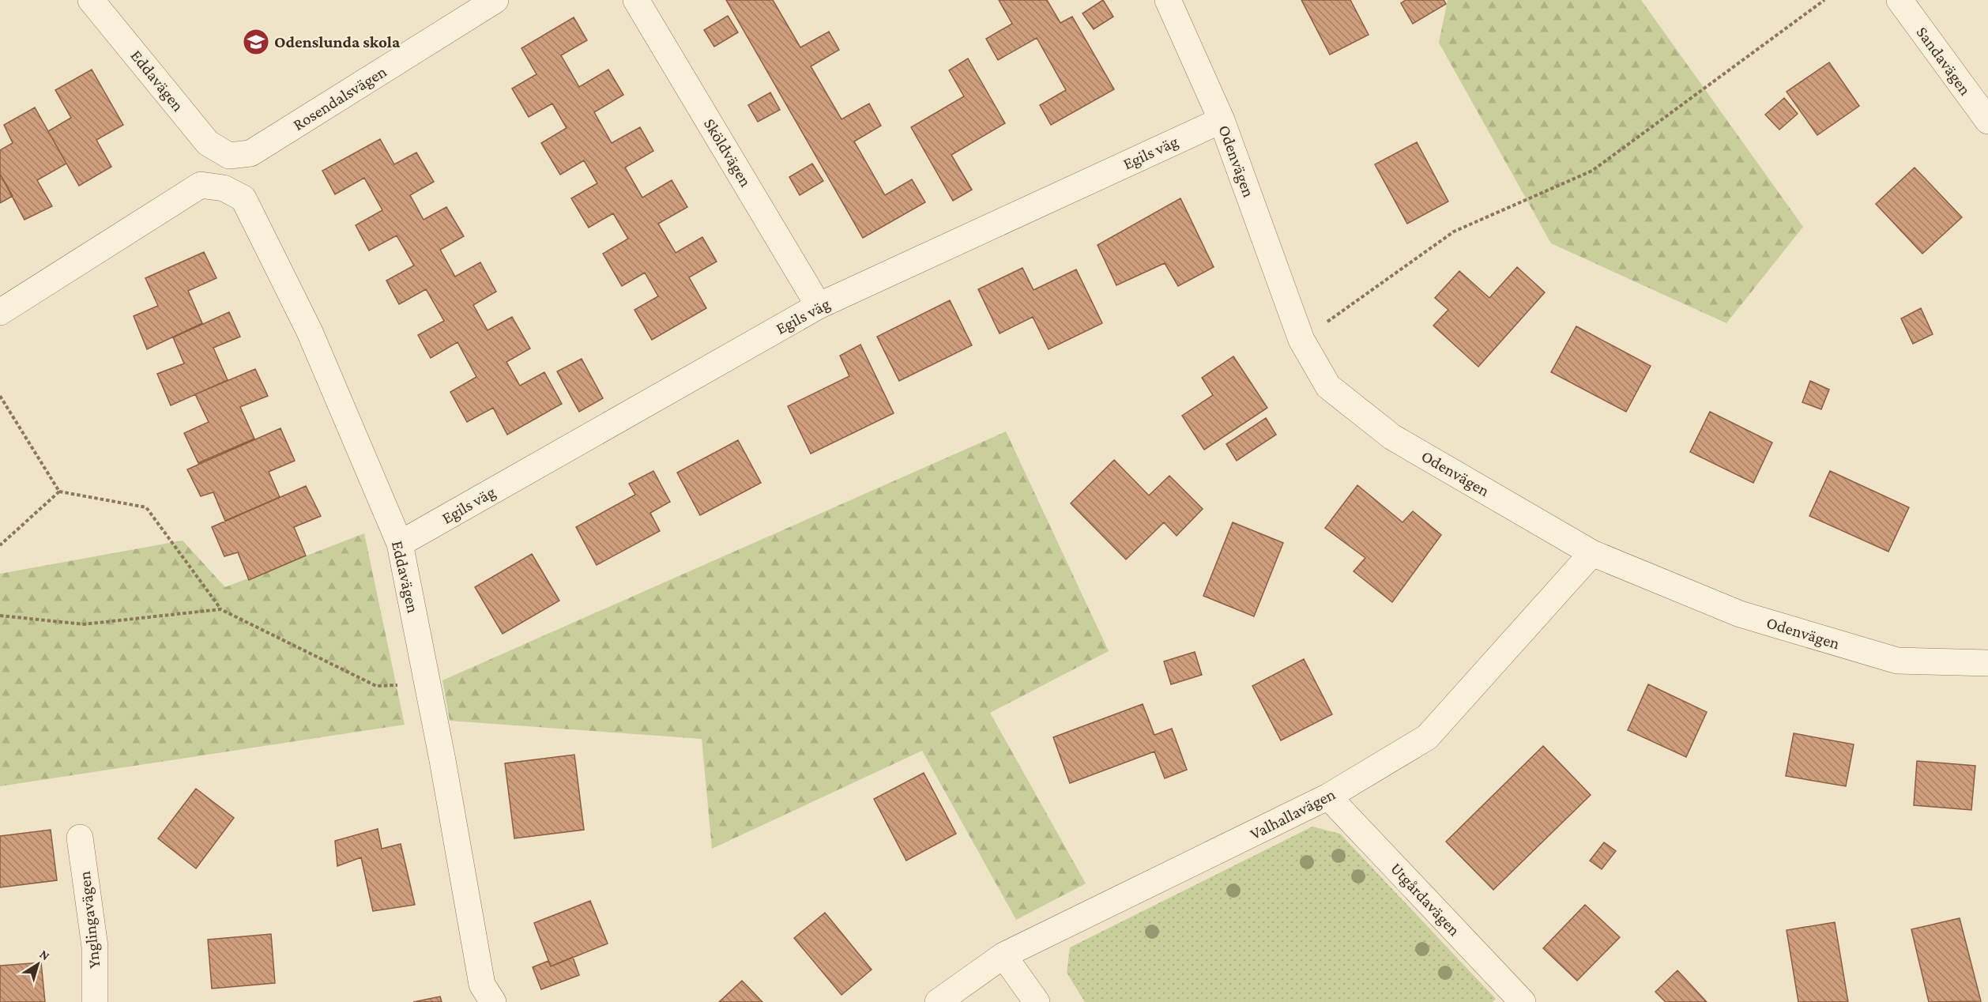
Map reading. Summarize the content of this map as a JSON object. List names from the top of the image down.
{
  "streets": {
    "street": [
      "Sandavägen",
      "Eddavägen",
      "Rosendalsvägen",
      "Sköldvägen",
      "Egils väg",
      "Odenvägen",
      "Valhallavägen",
      "Utgårdavägen",
      "Ynglingavägen"
    ]
  },
  "crossings": [
    ["Eddavägen", "Rosendalsvägen"],
    ["Eddavägen", "Egils väg"],
    ["Sköldvägen", "Egils väg"],
    ["Egils väg", "Odenvägen"],
    ["Odenvägen", "Valhallavägen"],
    ["Valhallavägen", "Utgårdavägen"]
  ],
  "places": {
    "school or university": ["Odenslunda skola"]
  },
  "north": "top right"
}
